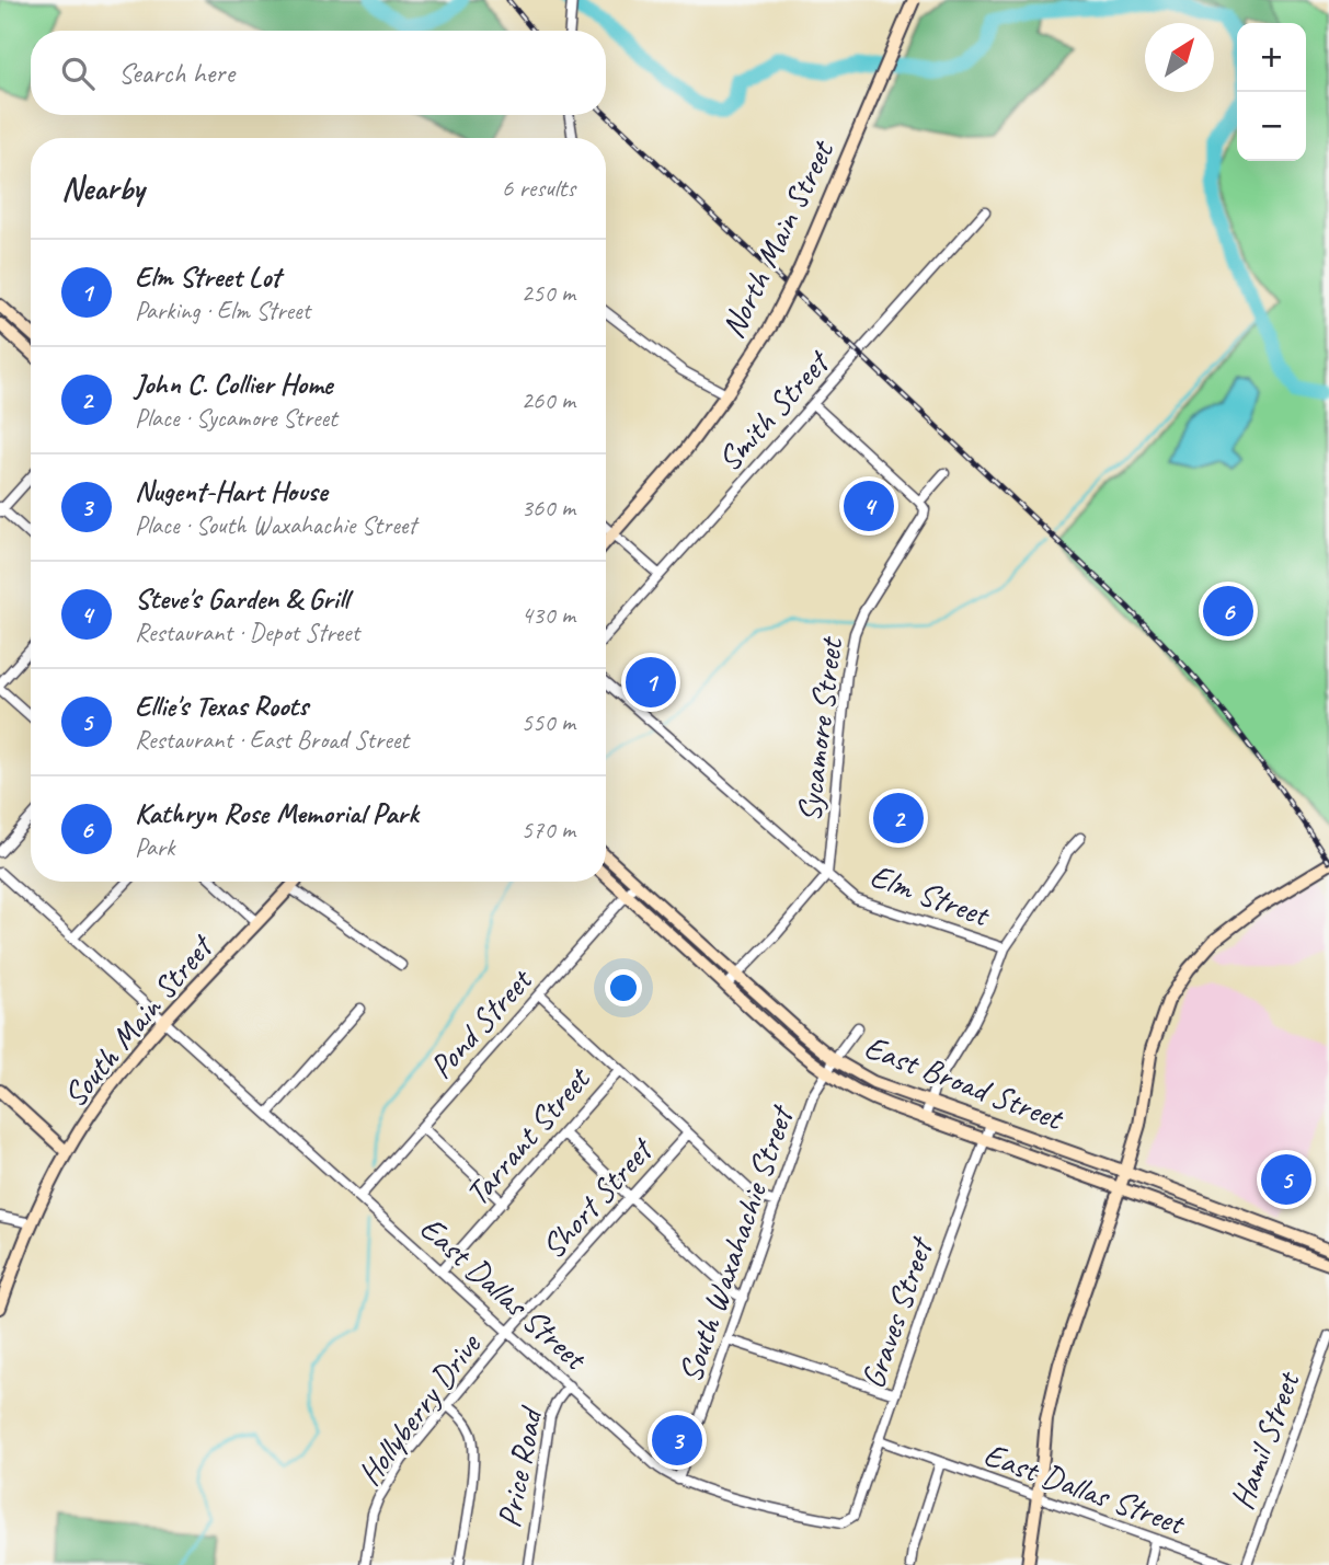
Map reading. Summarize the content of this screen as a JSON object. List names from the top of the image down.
{
  "streets": {
    "main road": ["North Main Street", "South Main Street", "East Broad Street"],
    "street": [
      "Smith Street",
      "Sycamore Street",
      "Elm Street",
      "Pond Street",
      "Tarrant Street",
      "Short Street",
      "South Waxahachie Street",
      "East Dallas Street",
      "Graves Street",
      "Hollyberry Drive",
      "Hamil Street",
      "Price Road"
    ]
  },
  "crossings": [
    ["Sycamore Street", "Elm Street"],
    ["South Main Street", "East Dallas Street"],
    ["Pond Street", "East Broad Street"],
    ["Pond Street", "East Dallas Street"],
    ["East Broad Street", "South Waxahachie Street"],
    ["East Broad Street", "Graves Street"],
    ["Tarrant Street", "East Dallas Street"],
    ["Short Street", "East Dallas Street"],
    ["Short Street", "Hollyberry Drive"],
    ["South Waxahachie Street", "East Dallas Street"],
    ["East Dallas Street", "Graves Street"],
    ["East Dallas Street", "Hollyberry Drive"],
    ["East Dallas Street", "Price Road"]
  ],
  "north": "top right",
  "page": {
    "map_buttons": ["+", "−"],
    "search": "Search here",
    "heading": ["Nearby", "6 results"],
    "list": [
      {
        "mark": "1",
        "name": "Elm Street Lot",
        "note": "Parking · Elm Street",
        "value": "250 m"
      },
      {
        "mark": "2",
        "name": "John C. Collier Home",
        "note": "Place · Sycamore Street",
        "value": "260 m"
      },
      {
        "mark": "3",
        "name": "Nugent-Hart House",
        "note": "Place · South Waxahachie Street",
        "value": "360 m"
      },
      {
        "mark": "4",
        "name": "Steve's Garden & Grill",
        "note": "Restaurant · Depot Street",
        "value": "430 m"
      },
      {
        "mark": "5",
        "name": "Ellie's Texas Roots",
        "note": "Restaurant · East Broad Street",
        "value": "550 m"
      },
      {
        "mark": "6",
        "name": "Kathryn Rose Memorial Park",
        "note": "Park",
        "value": "570 m"
      }
    ],
    "pins": [
      "4",
      "6",
      "1",
      "2",
      "5",
      "3"
    ]
  }
}
